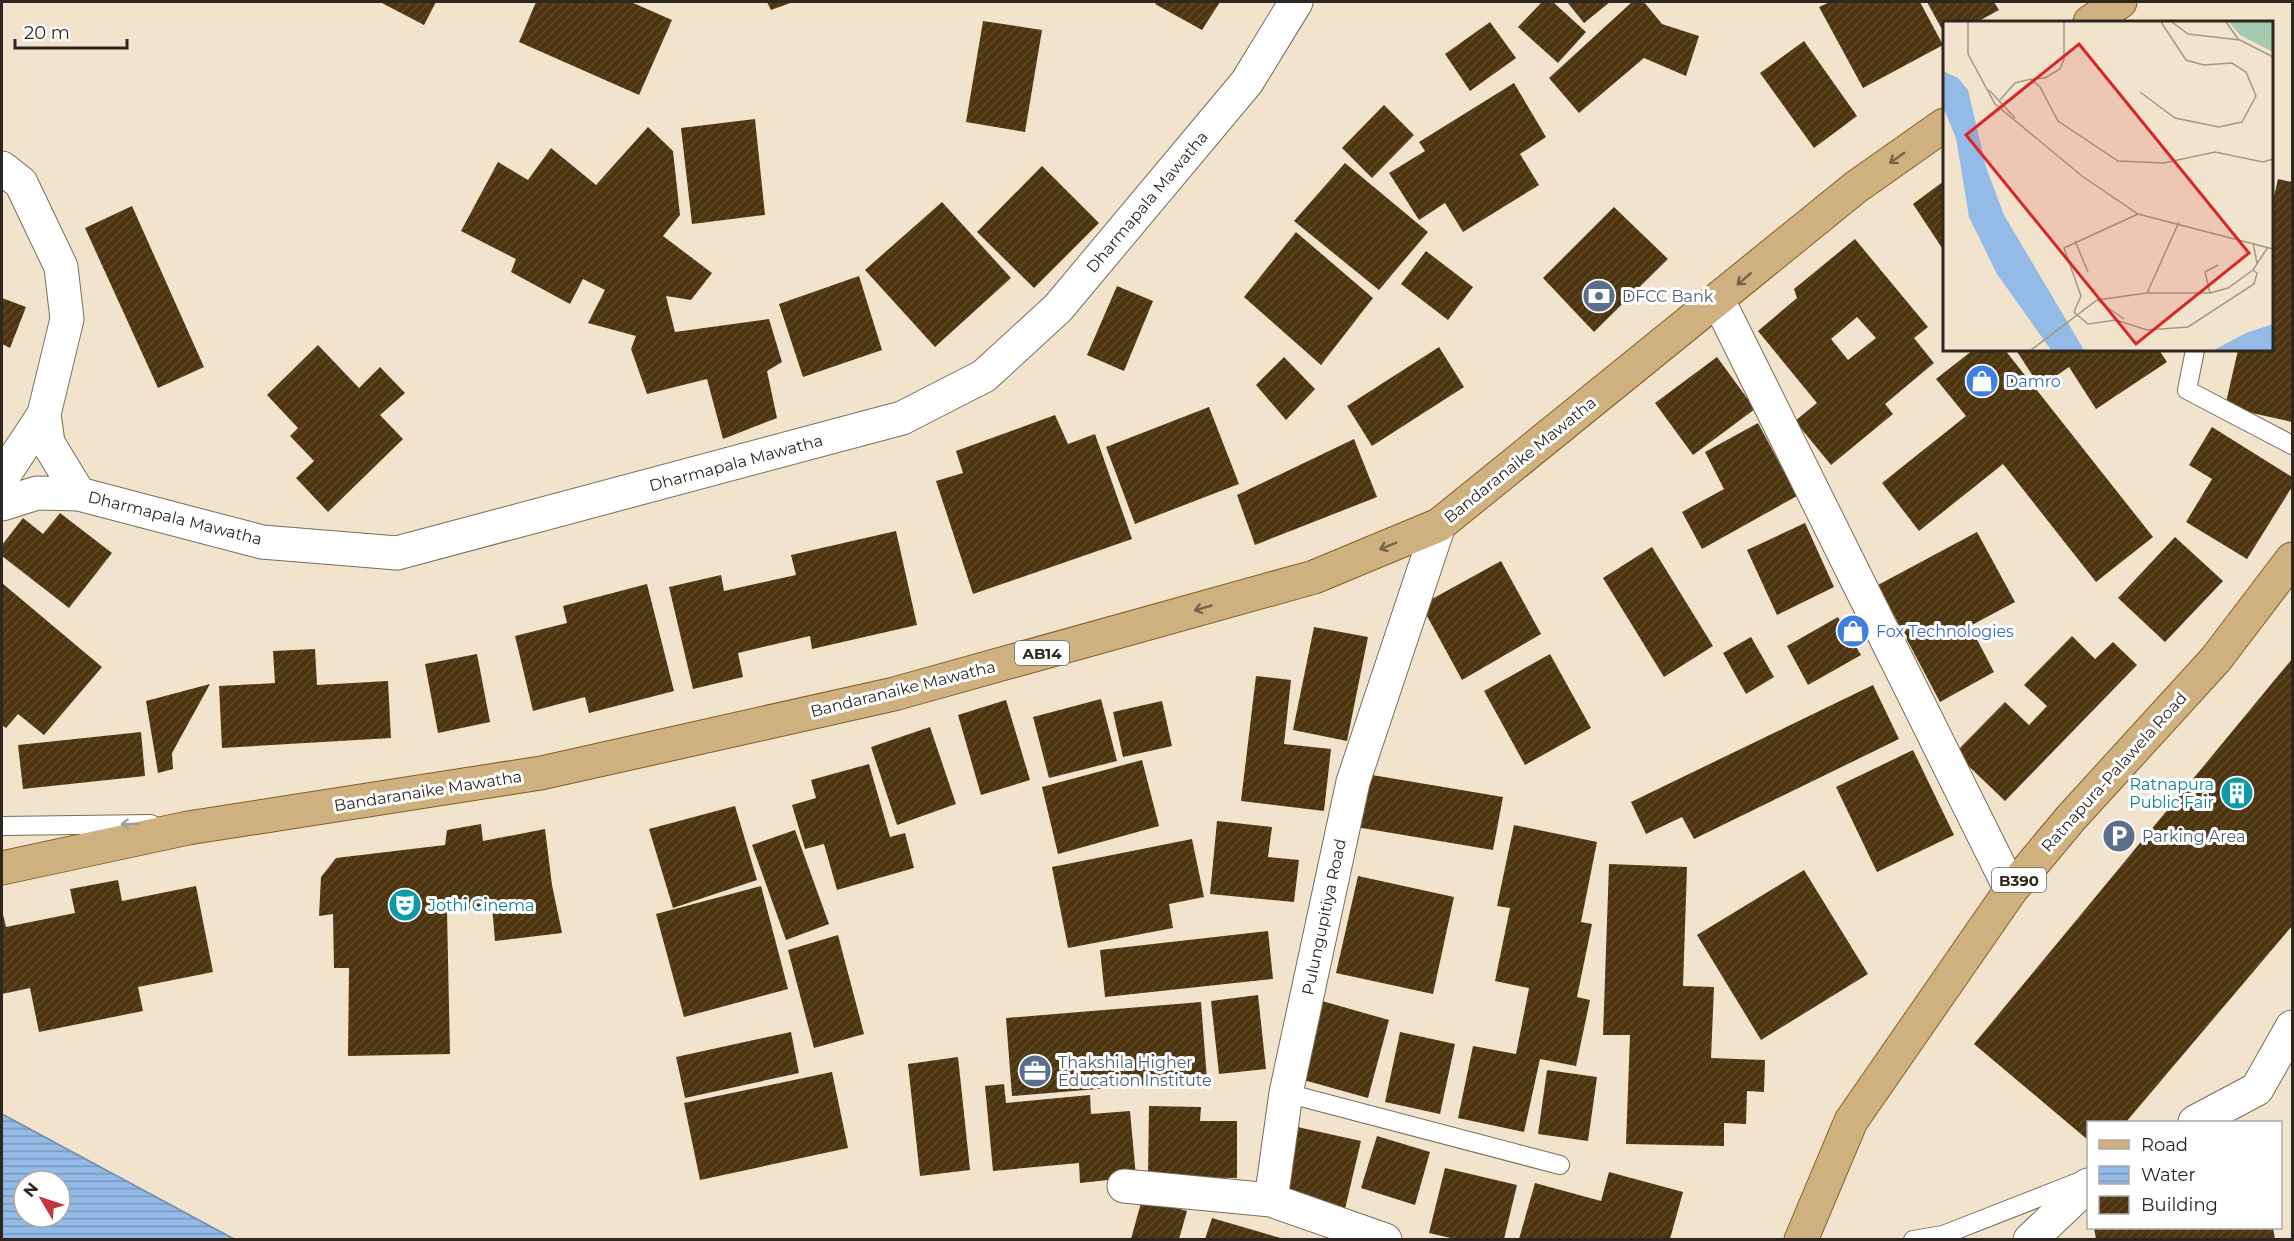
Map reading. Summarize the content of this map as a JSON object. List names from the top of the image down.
{
  "streets": {
    "main road": [
      "Bandaranaike Mawatha",
      "AB14",
      "Ratnapura-Palawela Road",
      "B390"
    ],
    "street": ["Dharmapala Mawatha", "Pulungupitiya Road"]
  },
  "crossings": [
    ["Bandaranaike Mawatha", "Pulungupitiya Road"]
  ],
  "one_way": ["Bandaranaike Mawatha"],
  "places": {
    "bank": ["DFCC Bank"],
    "shop": ["Damro", "Fox Technologies"],
    "building": ["Ratnapura Public Fair"],
    "parking": ["Parking Area"],
    "theatre": ["Jothi Cinema"],
    "office": ["Thakshila Higher Education Institute"]
  },
  "legend": ["Road", "Water", "Building"],
  "scale_bar": "20 m",
  "north": "top left"
}
